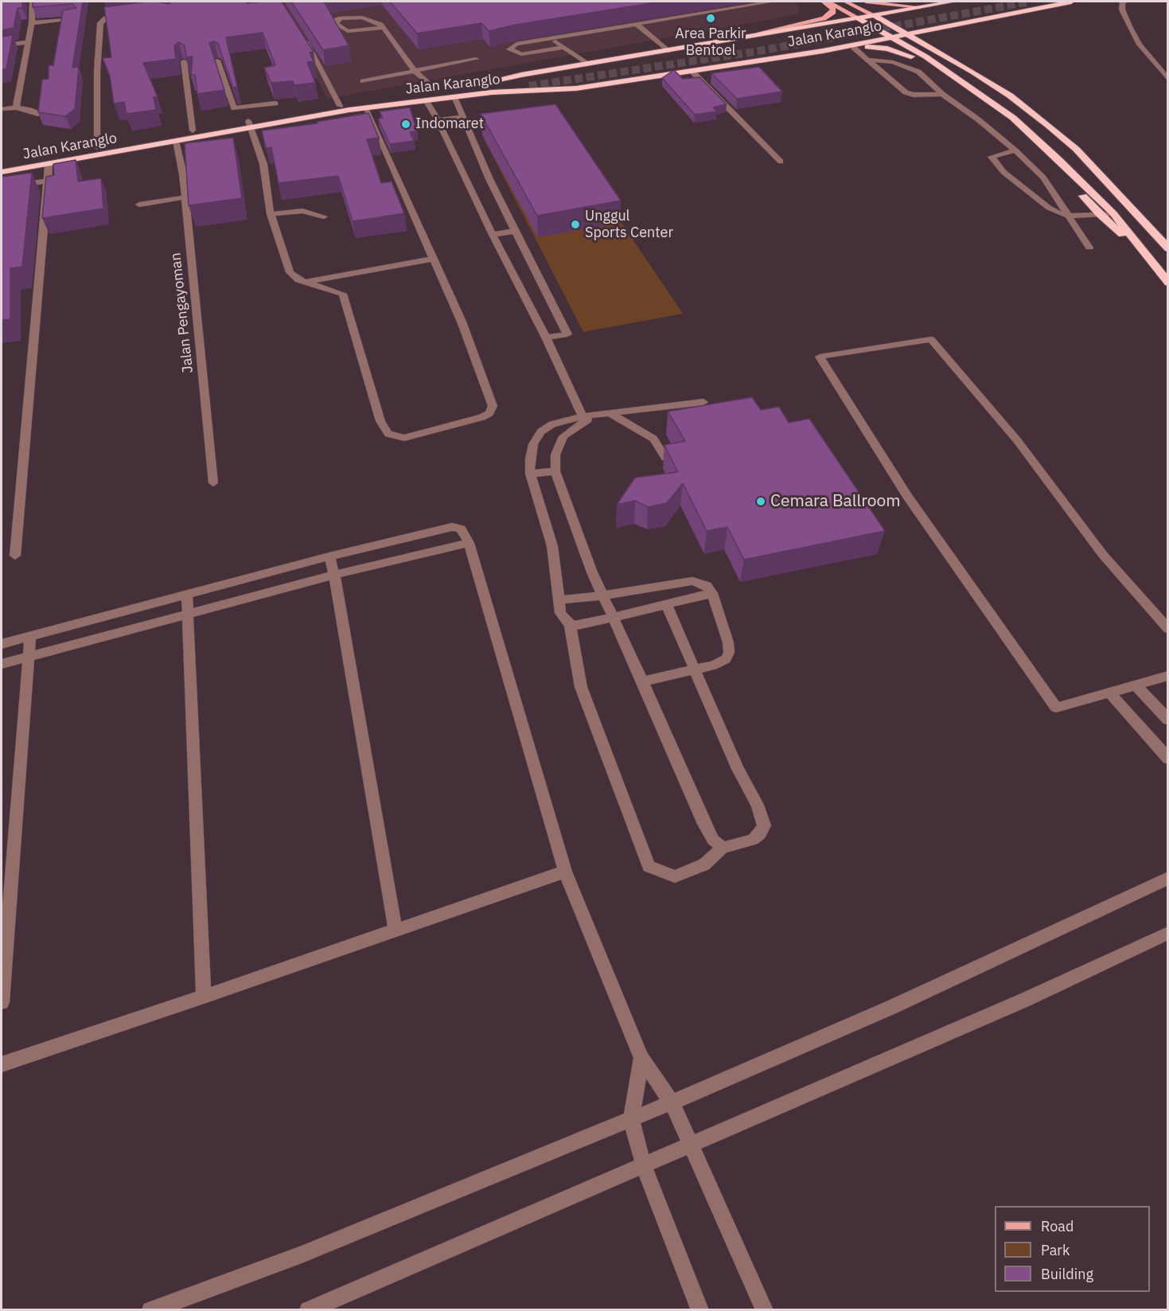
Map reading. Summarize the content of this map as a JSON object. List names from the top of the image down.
{
  "streets": {
    "highway": ["Jalan Karanglo"],
    "street": ["Jalan Pengayoman"]
  },
  "crossings": [
    ["Jalan Karanglo", "Jalan Pengayoman"]
  ],
  "places": [
    "Area Parkir Bentoel",
    "Indomaret",
    "Unggul Sports Center",
    "Cemara Ballroom"
  ],
  "legend": ["Road", "Park", "Building"]
}
